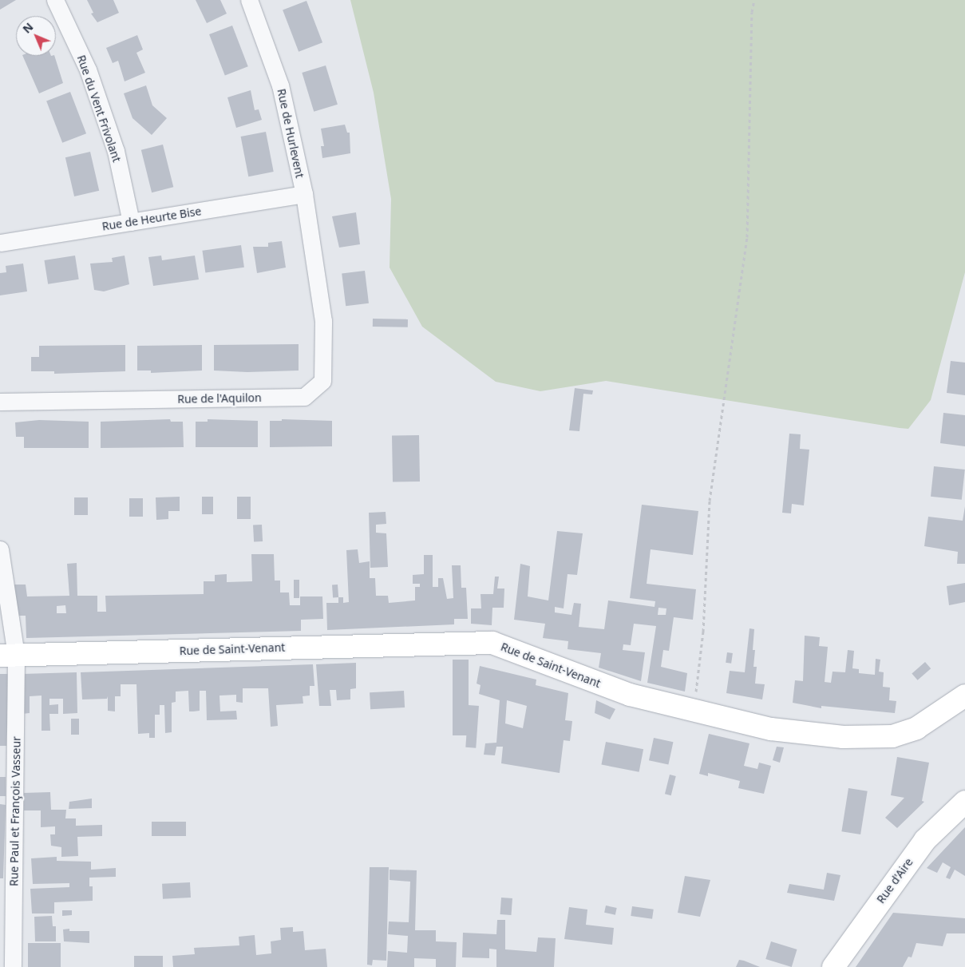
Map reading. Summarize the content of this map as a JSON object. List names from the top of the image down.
{
  "streets": {
    "main road": ["Rue de Saint-Venant", "Rue d'Aire"],
    "street": [
      "Rue du Vent Frivolant",
      "Rue de Hurlevent",
      "Rue de Heurte Bise",
      "Rue de l'Aquilon",
      "Rue Paul et François Vasseur"
    ]
  },
  "crossings": [
    ["Rue du Vent Frivolant", "Rue de Heurte Bise"],
    ["Rue de Hurlevent", "Rue de Heurte Bise"],
    ["Rue de Hurlevent", "Rue de l'Aquilon"],
    ["Rue de Saint-Venant", "Rue Paul et François Vasseur"]
  ],
  "north": "top left"
}
